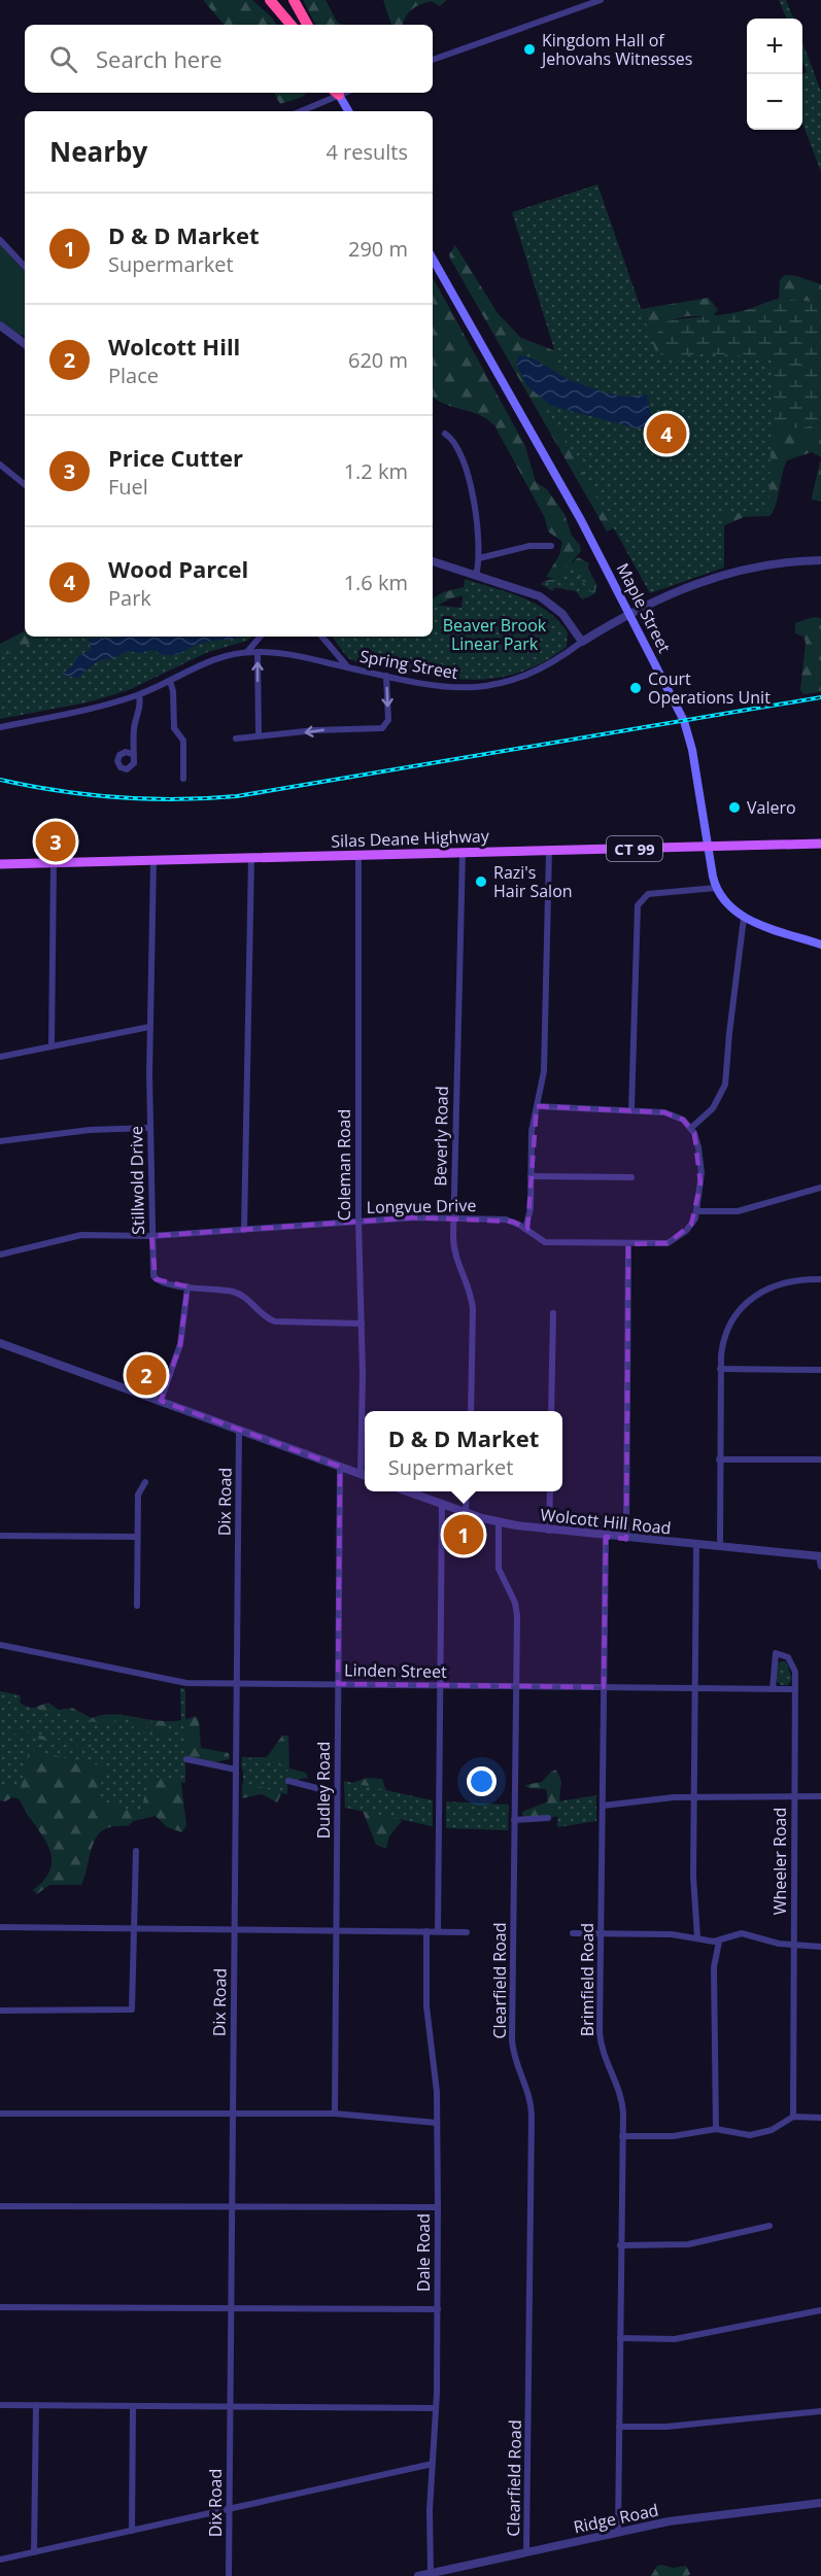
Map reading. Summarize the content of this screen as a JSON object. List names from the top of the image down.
{
  "streets": {
    "main road": ["Maple Street", "Silas Deane Highway", "CT 99"],
    "street": [
      "Spring Street",
      "Beverly Road",
      "Coleman Road",
      "Stillwold Drive",
      "Longvue Drive",
      "Dix Road",
      "Wolcott Hill Road",
      "Linden Street",
      "Dudley Road",
      "Wheeler Road",
      "Brimfield Road",
      "Clearfield Road",
      "Dale Road",
      "Ridge Road"
    ]
  },
  "crossings": [
    ["Maple Street", "Spring Street"],
    ["Maple Street", "Silas Deane Highway"],
    ["Silas Deane Highway", "Beverly Road"],
    ["Silas Deane Highway", "Coleman Road"],
    ["Silas Deane Highway", "Stillwold Drive"],
    ["Beverly Road", "Longvue Drive"],
    ["Coleman Road", "Stillwold Drive"],
    ["Coleman Road", "Longvue Drive"],
    ["Stillwold Drive", "Longvue Drive"],
    ["Dix Road", "Linden Street"],
    ["Wolcott Hill Road", "Brimfield Road"],
    ["Wolcott Hill Road", "Clearfield Road"],
    ["Linden Street", "Dudley Road"],
    ["Linden Street", "Wheeler Road"],
    ["Linden Street", "Brimfield Road"],
    ["Linden Street", "Clearfield Road"],
    ["Brimfield Road", "Ridge Road"],
    ["Clearfield Road", "Ridge Road"],
    ["Dale Road", "Ridge Road"]
  ],
  "parks": ["Beaver Brook Linear Park"],
  "places": [
    "Kingdom Hall of Jehovahs Witnesses",
    "Court Operations Unit",
    "Valero",
    "Razi's Hair Salon"
  ],
  "page": {
    "map_buttons": ["+", "−"],
    "search": "Search here",
    "heading": ["Nearby", "4 results"],
    "list": [
      {
        "mark": "1",
        "name": "D & D Market",
        "note": "Supermarket",
        "value": "290 m"
      },
      {
        "mark": "2",
        "name": "Wolcott Hill",
        "note": "Place",
        "value": "620 m"
      },
      {
        "mark": "3",
        "name": "Price Cutter",
        "note": "Fuel",
        "value": "1.2 km"
      },
      {
        "mark": "4",
        "name": "Wood Parcel",
        "note": "Park",
        "value": "1.6 km"
      }
    ],
    "pins": [
      "4",
      "3",
      "2",
      "1"
    ],
    "popup": ["D & D Market", "Supermarket"]
  }
}
